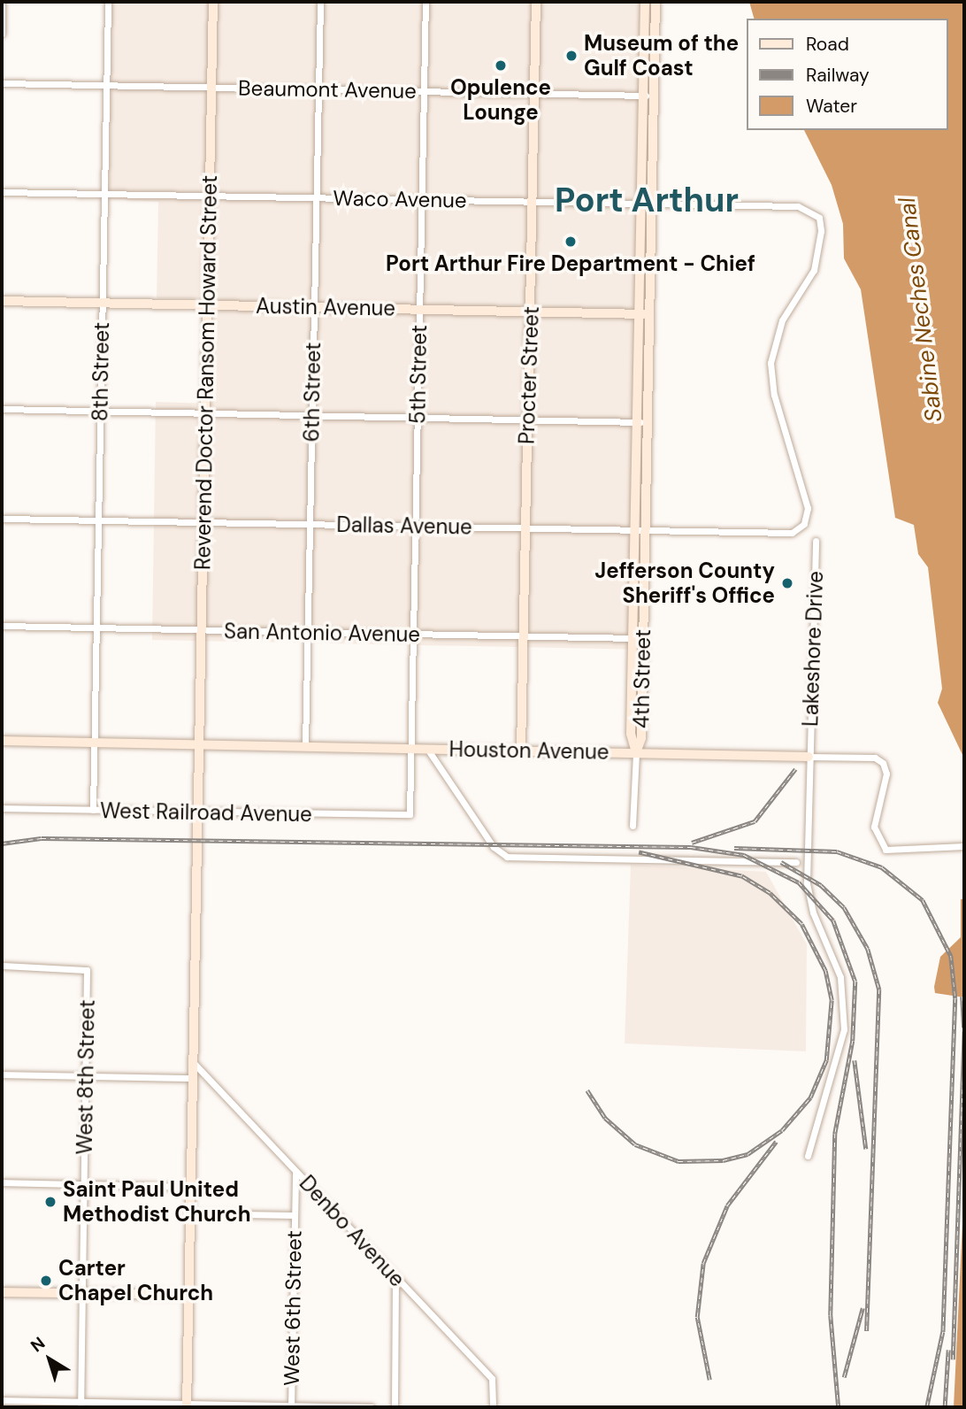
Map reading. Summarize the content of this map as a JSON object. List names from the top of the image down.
{
  "streets": {
    "street": [
      "Beaumont Avenue",
      "Waco Avenue",
      "Austin Avenue",
      "8th Street",
      "Reverend Doctor Ransom Howard Street",
      "5th Street",
      "Procter Street",
      "6th Street",
      "Dallas Avenue",
      "San Antonio Avenue",
      "Lakeshore Drive",
      "4th Street",
      "Houston Avenue",
      "West Railroad Avenue",
      "West 8th Street",
      "Denbo Avenue",
      "West 6th Street"
    ]
  },
  "crossings": [
    ["Beaumont Avenue", "8th Street"],
    ["Beaumont Avenue", "Reverend Doctor Ransom Howard Street"],
    ["Beaumont Avenue", "5th Street"],
    ["Beaumont Avenue", "Procter Street"],
    ["Beaumont Avenue", "6th Street"],
    ["Beaumont Avenue", "4th Street"],
    ["Waco Avenue", "8th Street"],
    ["Waco Avenue", "Reverend Doctor Ransom Howard Street"],
    ["Waco Avenue", "5th Street"],
    ["Waco Avenue", "Procter Street"],
    ["Waco Avenue", "6th Street"],
    ["Waco Avenue", "Dallas Avenue"],
    ["Waco Avenue", "4th Street"],
    ["Austin Avenue", "8th Street"],
    ["Austin Avenue", "Reverend Doctor Ransom Howard Street"],
    ["Austin Avenue", "5th Street"],
    ["Austin Avenue", "Procter Street"],
    ["Austin Avenue", "6th Street"],
    ["Austin Avenue", "4th Street"],
    ["8th Street", "Dallas Avenue"],
    ["8th Street", "San Antonio Avenue"],
    ["8th Street", "Houston Avenue"],
    ["Reverend Doctor Ransom Howard Street", "Dallas Avenue"],
    ["Reverend Doctor Ransom Howard Street", "San Antonio Avenue"],
    ["Reverend Doctor Ransom Howard Street", "Houston Avenue"],
    ["Reverend Doctor Ransom Howard Street", "West Railroad Avenue"],
    ["Reverend Doctor Ransom Howard Street", "Denbo Avenue"],
    ["5th Street", "Dallas Avenue"],
    ["5th Street", "San Antonio Avenue"],
    ["5th Street", "Houston Avenue"],
    ["5th Street", "West Railroad Avenue"],
    ["Procter Street", "Dallas Avenue"],
    ["Procter Street", "San Antonio Avenue"],
    ["Procter Street", "Houston Avenue"],
    ["6th Street", "Dallas Avenue"],
    ["6th Street", "San Antonio Avenue"],
    ["6th Street", "Houston Avenue"],
    ["Dallas Avenue", "4th Street"],
    ["San Antonio Avenue", "4th Street"],
    ["Lakeshore Drive", "Houston Avenue"],
    ["4th Street", "Houston Avenue"],
    ["Denbo Avenue", "West 6th Street"]
  ],
  "districts": ["Port Arthur"],
  "water": ["Sabine Neches Canal"],
  "places": [
    "Museum of the Gulf Coast",
    "Opulence Lounge",
    "Port Arthur Fire Department - Chief",
    "Jefferson County Sheriff's Office",
    "Saint Paul United Methodist Church",
    "Carter Chapel Church"
  ],
  "legend": ["Road", "Railway", "Water"],
  "north": "top left"
}
